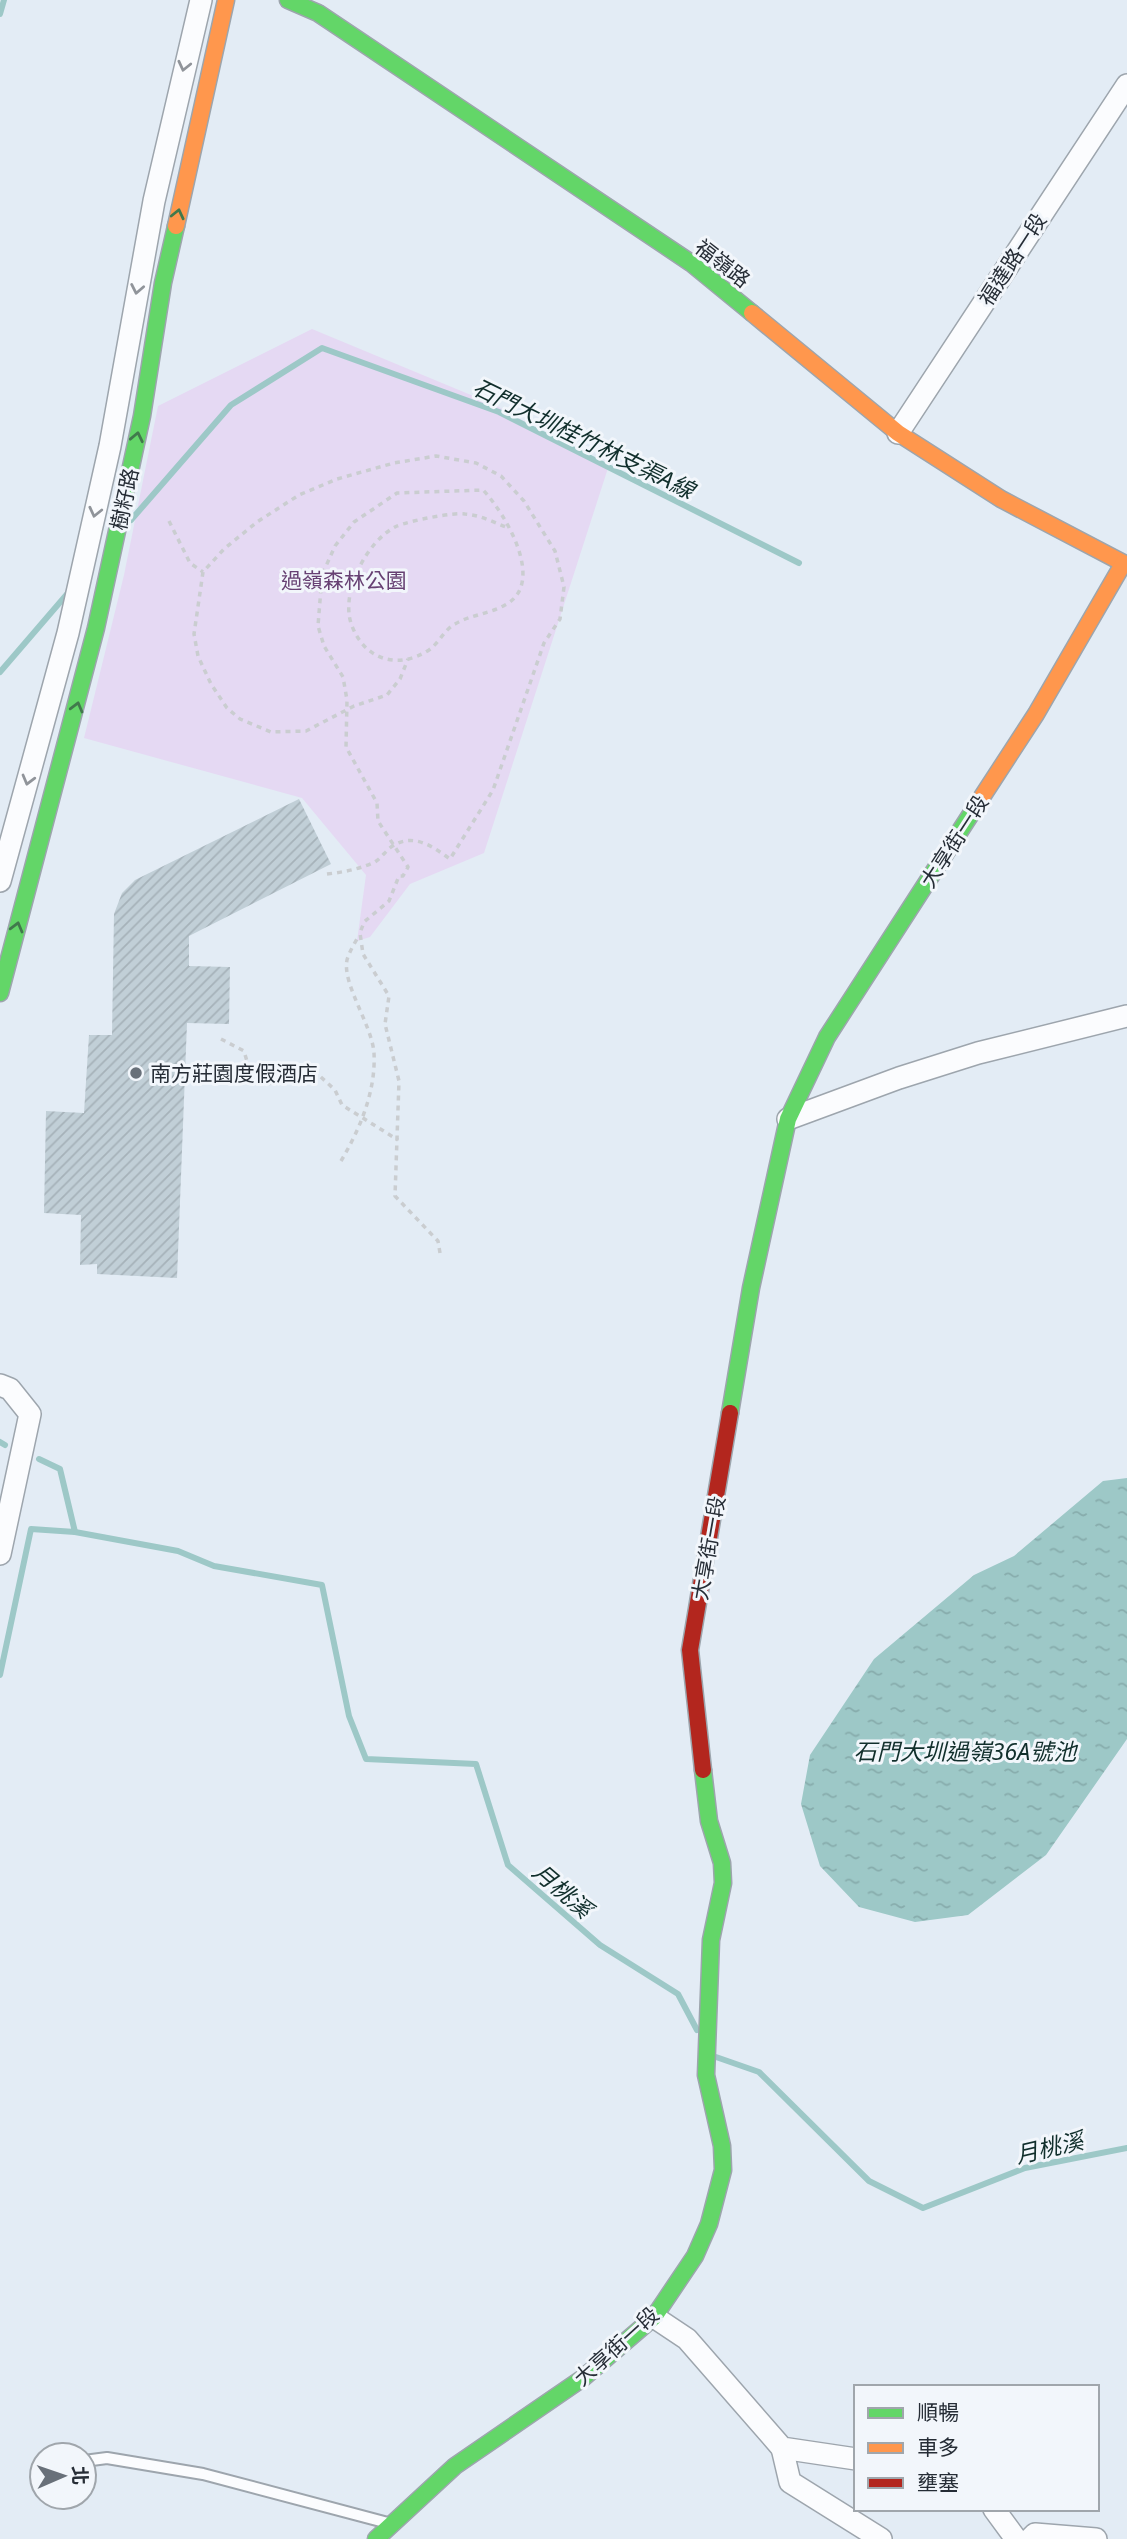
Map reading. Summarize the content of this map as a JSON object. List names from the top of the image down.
{
  "streets": {
    "street": [
      "福達路一段",
      "福嶺路",
      "樹籽路",
      "大享街一段"
    ]
  },
  "crossings": [
    ["福達路一段", "福嶺路"],
    ["福嶺路", "大享街一段"]
  ],
  "water": ["石門大圳桂竹林支渠A線", "石門大圳過嶺36A號池", "月桃溪"],
  "parks": ["過嶺森林公園"],
  "places": ["南方莊園度假酒店"],
  "legend": ["順暢", "車多", "壅塞"],
  "north": "right"
}
